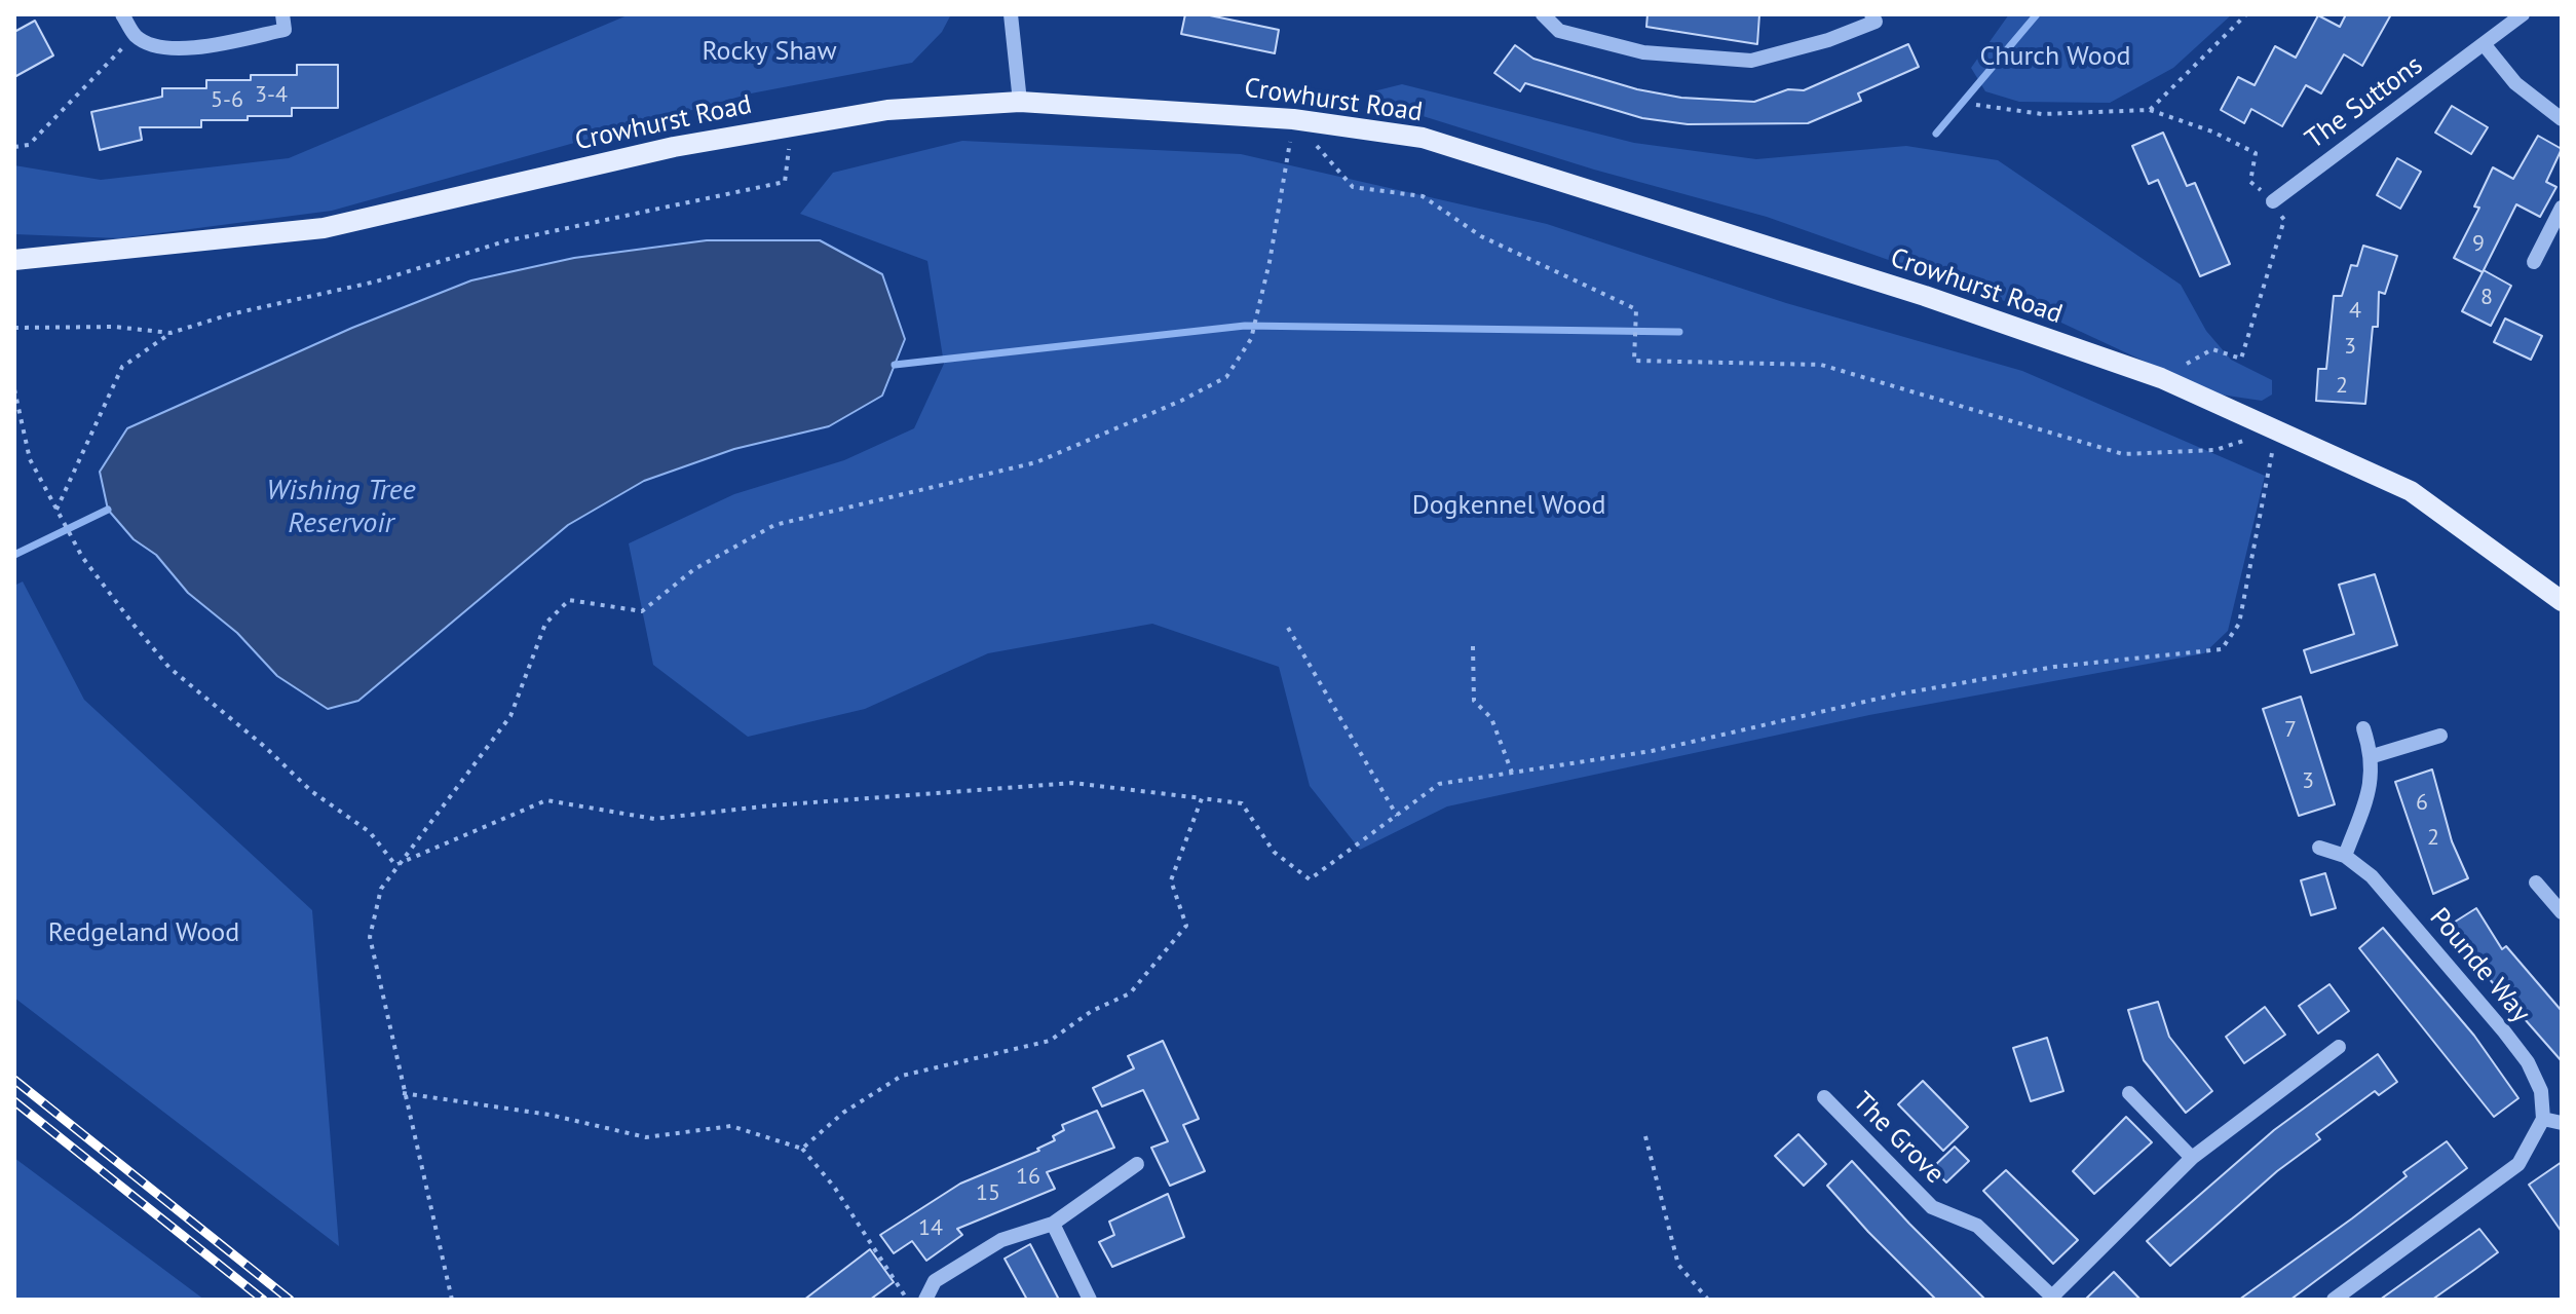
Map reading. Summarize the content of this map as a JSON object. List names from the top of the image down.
{
  "streets": {
    "main road": ["Crowhurst Road"],
    "street": ["The Suttons", "Pounde Way", "The Grove"]
  },
  "water": ["Wishing Tree Reservoir"],
  "parks": [
    "Rocky Shaw",
    "Church Wood",
    "Dogkennel Wood",
    "Redgeland Wood"
  ],
  "house_numbers": [
    "3-4",
    "5-6",
    "9",
    "8",
    "4",
    "3",
    "2",
    "7",
    "3",
    "6",
    "2",
    "16",
    "15",
    "14"
  ]
}
